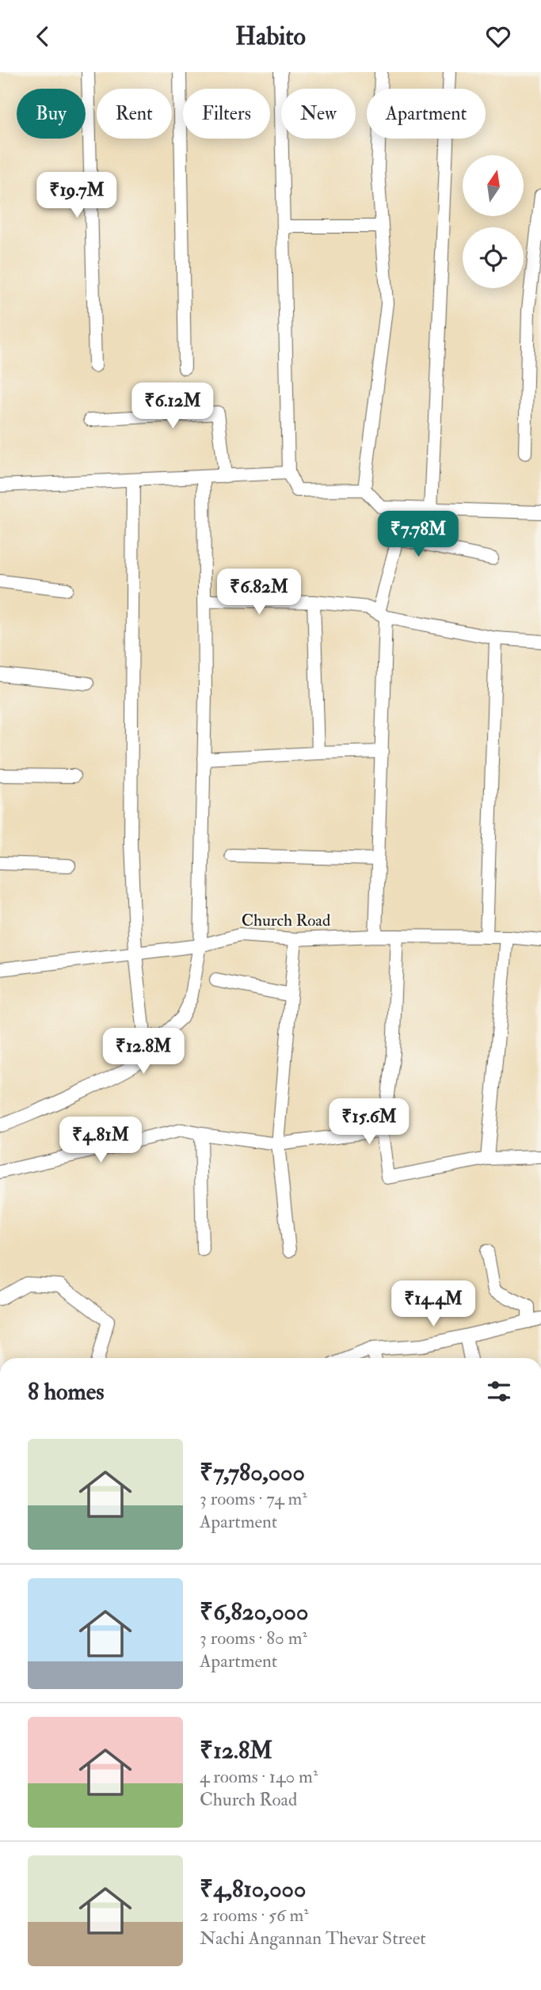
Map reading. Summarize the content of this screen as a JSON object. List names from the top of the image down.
{
  "streets": {
    "street": ["Church Road"]
  },
  "north": "top",
  "page": {
    "header": "Habito",
    "chip": [
      "Buy",
      "Rent",
      "Filters",
      "New",
      "Apartment"
    ],
    "price": [
      "₹19.7M",
      "₹6.12M",
      "₹7.78M",
      "₹6.82M",
      "₹12.8M",
      "₹15.6M",
      "₹4.81M",
      "₹14.4M"
    ],
    "heading": "8 homes",
    "list": [
      {
        "name": "₹7,780,000",
        "note": "3 rooms · 74 m² · Apartment"
      },
      {
        "name": "₹6,820,000",
        "note": "3 rooms · 80 m² · Apartment"
      },
      {
        "name": "₹12.8M",
        "note": "4 rooms · 140 m² · Church Road"
      },
      {
        "name": "₹4,810,000",
        "note": "2 rooms · 56 m² · Nachi Angannan Thevar Street"
      }
    ]
  }
}
